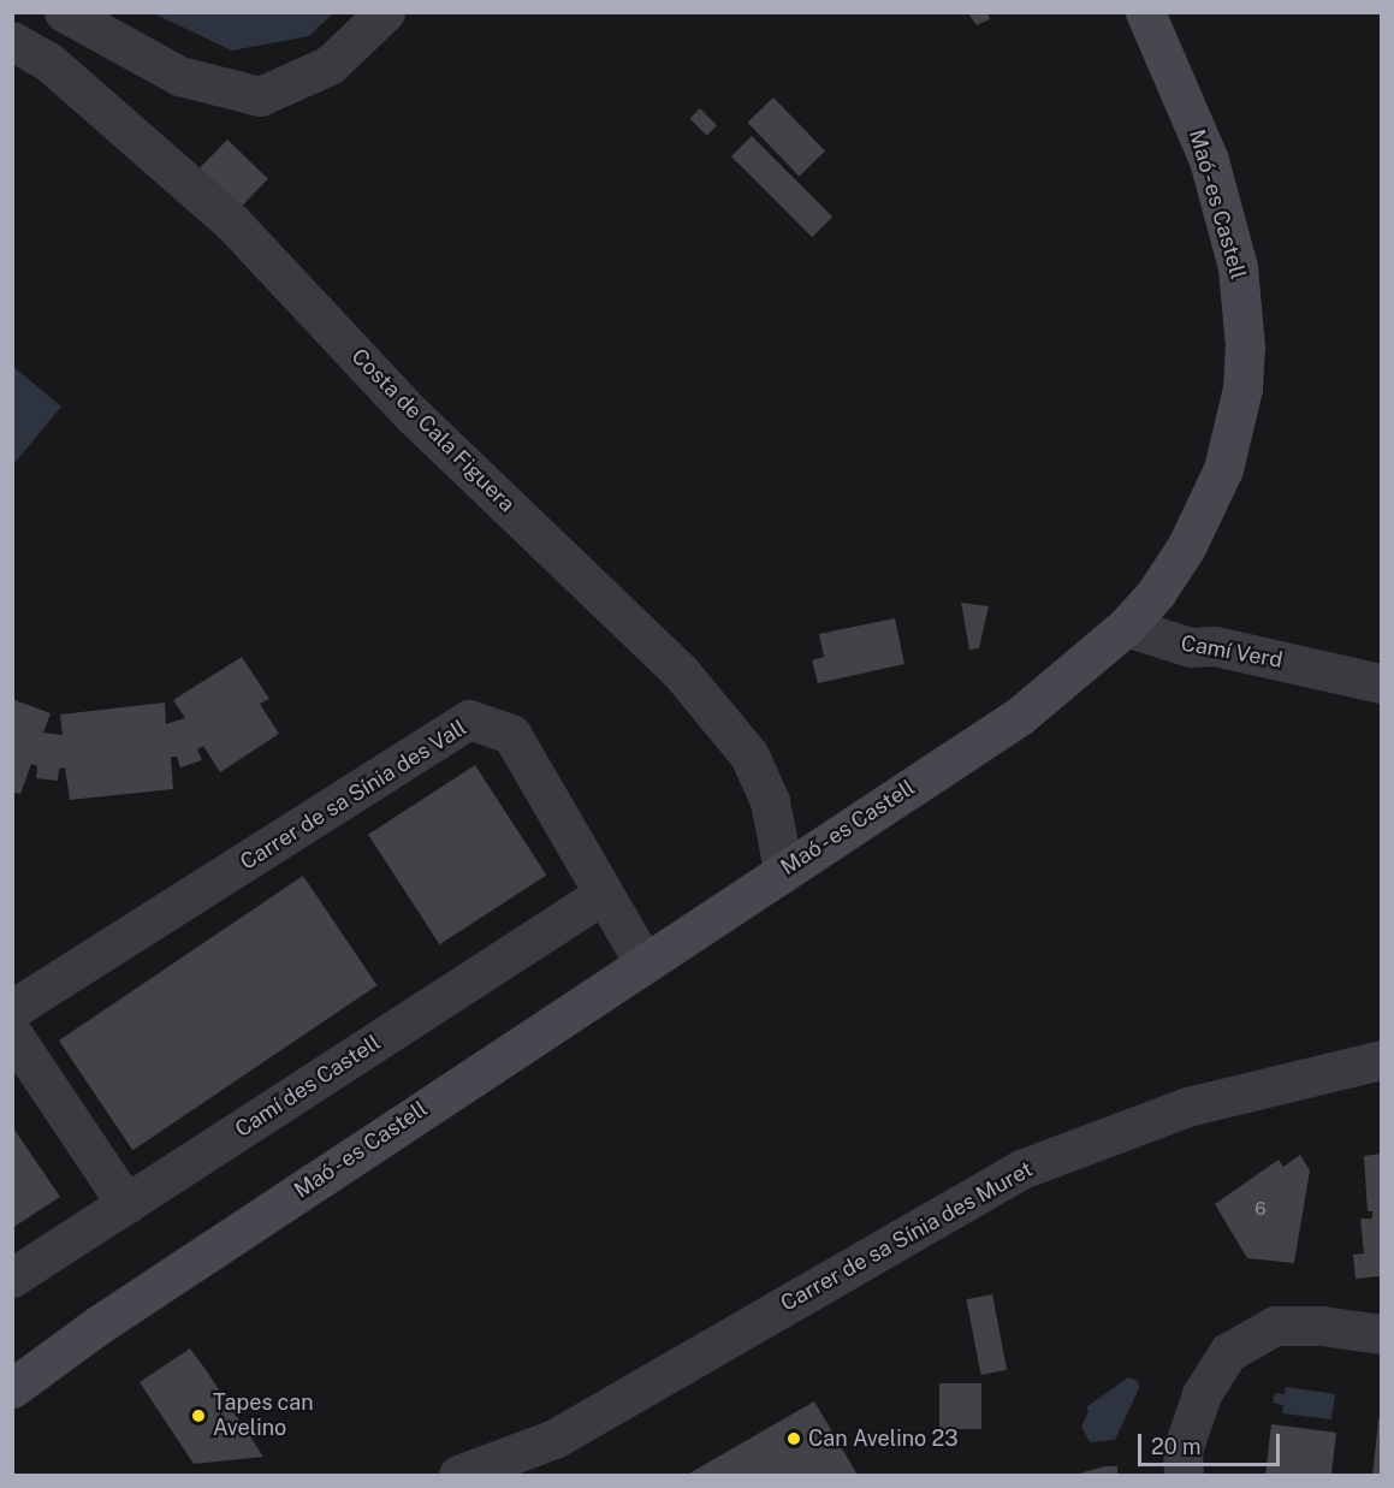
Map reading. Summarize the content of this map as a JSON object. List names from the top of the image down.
{
  "streets": {
    "main road": ["Maó - es Castell"],
    "street": [
      "Costa de Cala Figuera",
      "Camí Verd",
      "Carrer de sa Sínia des Vall",
      "Camí des Castell",
      "Carrer de sa Sínia des Muret"
    ]
  },
  "crossings": [
    ["Maó - es Castell", "Costa de Cala Figuera"],
    ["Maó - es Castell", "Camí Verd"],
    ["Maó - es Castell", "Carrer de sa Sínia des Vall"],
    ["Carrer de sa Sínia des Vall", "Camí des Castell"]
  ],
  "places": ["Tapes can Avelino", "Can Avelino 23"],
  "house_numbers": ["6"],
  "scale_bar": "20 m"
}
